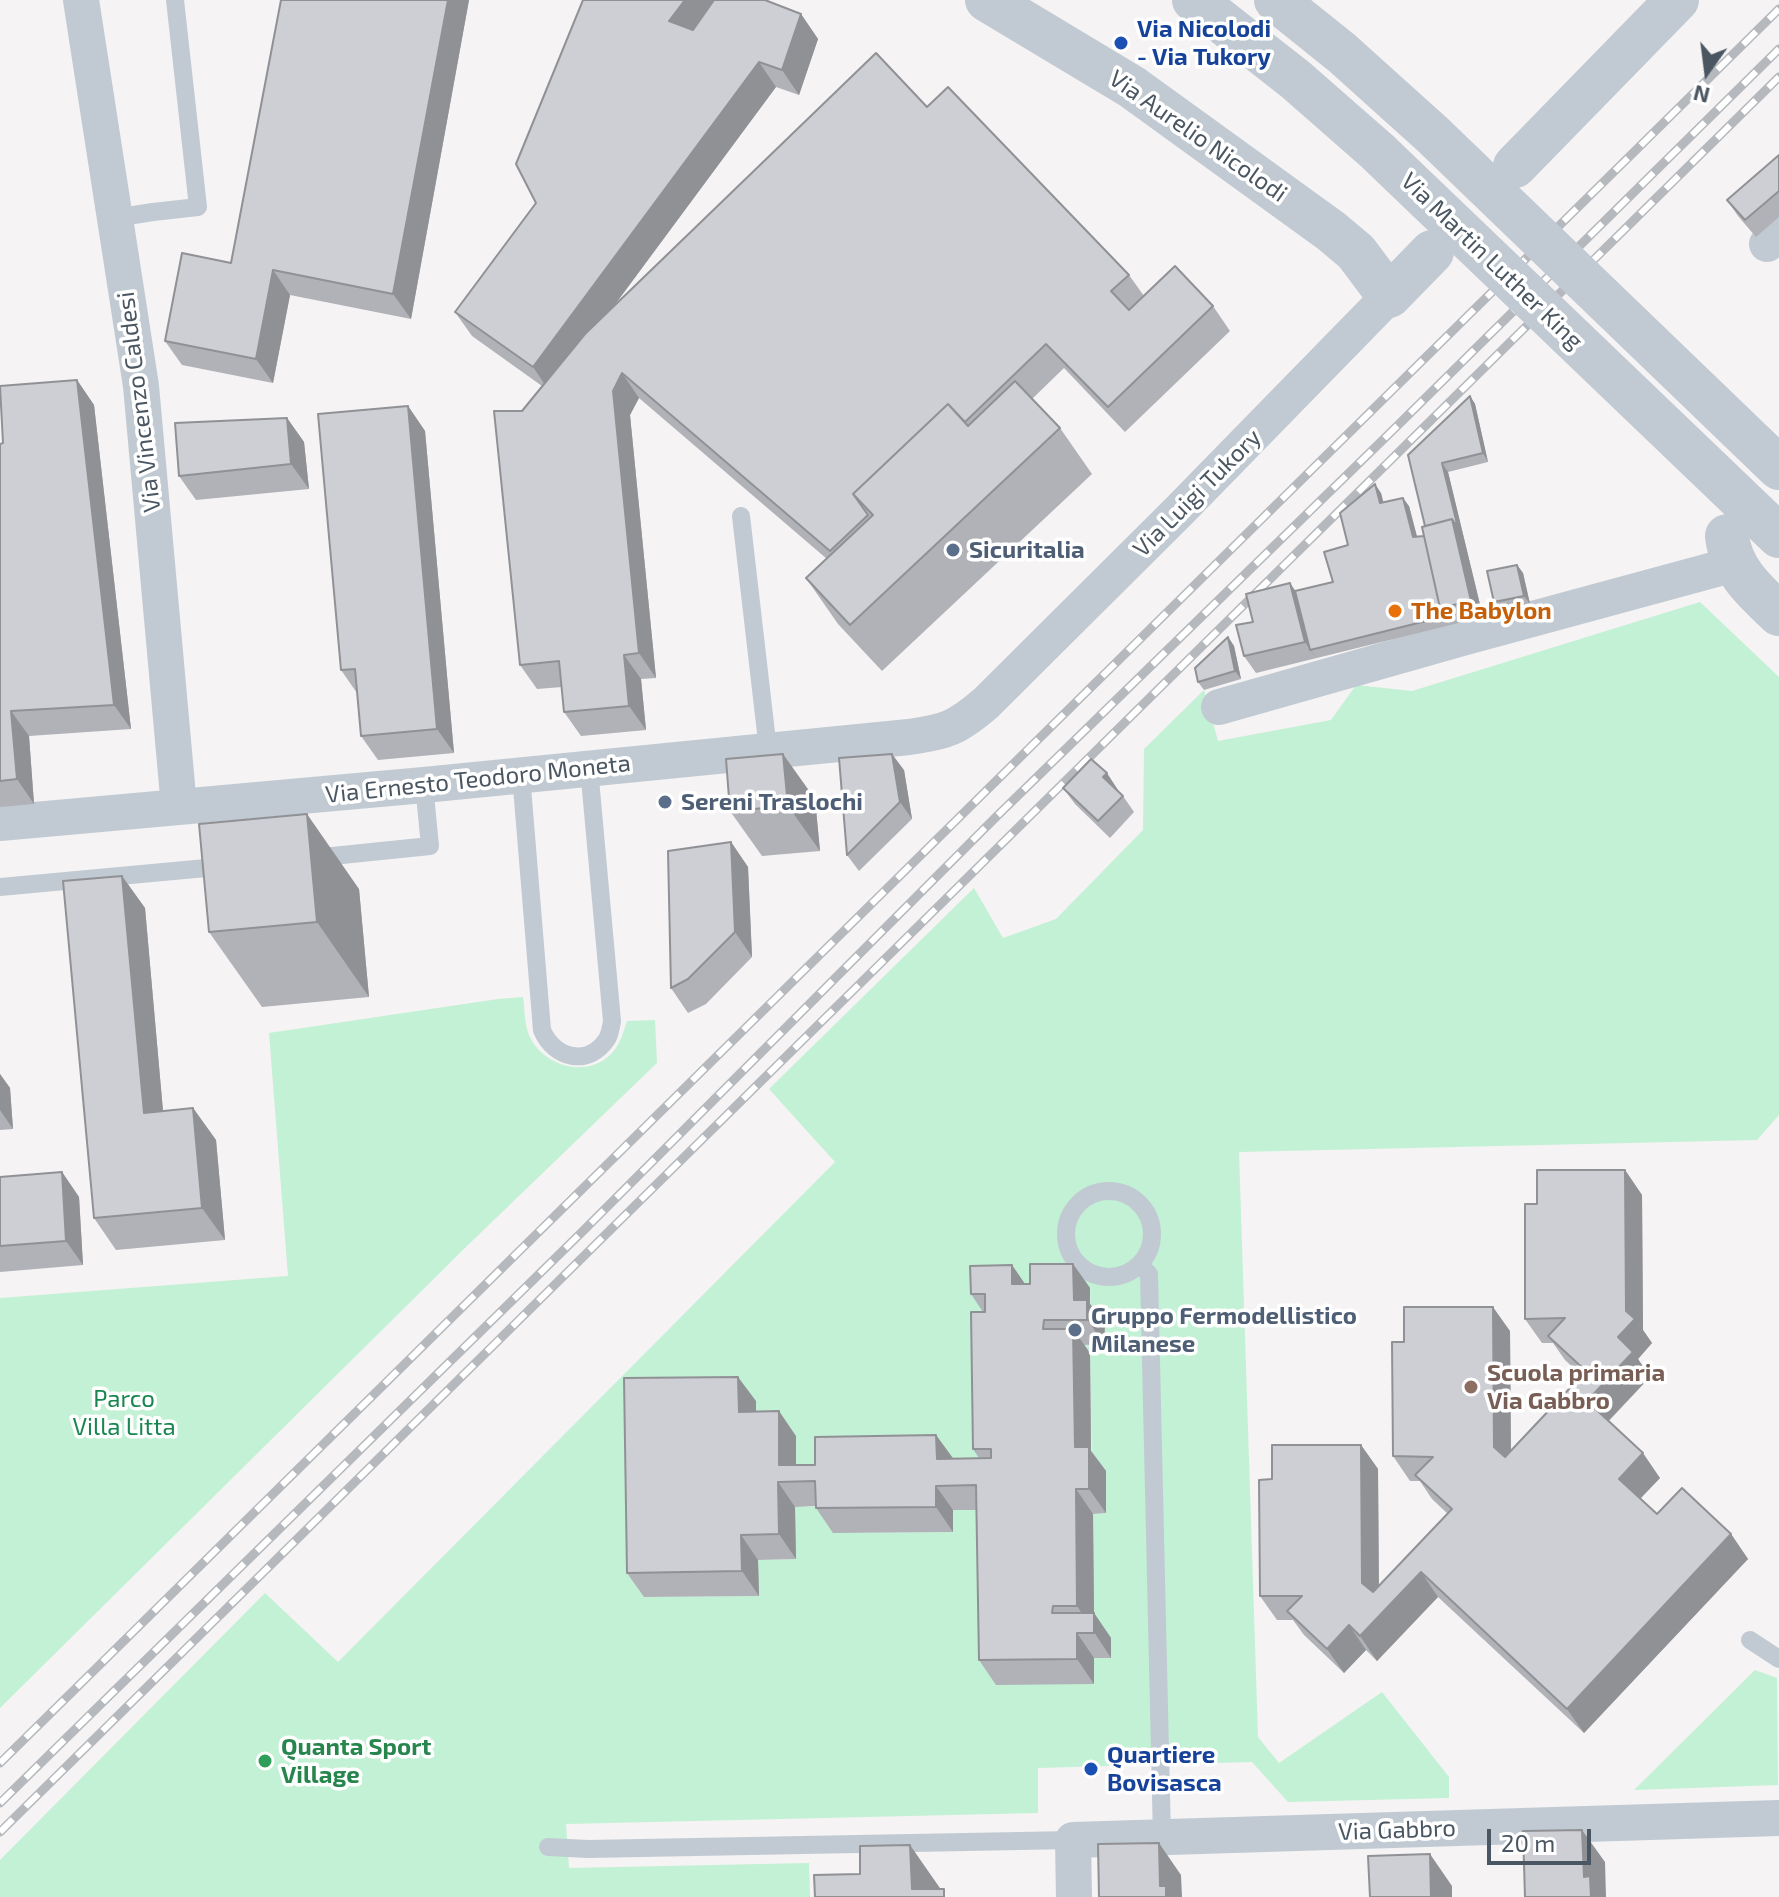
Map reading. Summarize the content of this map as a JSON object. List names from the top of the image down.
{
  "streets": {
    "street": [
      "Via Aurelio Nicolodi",
      "Via Martin Luther King",
      "Via Vincenzo Caldesi",
      "Via Luigi Tukory",
      "Via Ernesto Teodoro Moneta",
      "Via Gabbro"
    ]
  },
  "crossings": [
    ["Via Aurelio Nicolodi", "Via Luigi Tukory"],
    ["Via Vincenzo Caldesi", "Via Ernesto Teodoro Moneta"],
    ["Via Luigi Tukory", "Via Ernesto Teodoro Moneta"]
  ],
  "parks": ["Parco Villa Litta"],
  "places": [
    "Via Nicolodi - Via Tukory",
    "Sicuritalia",
    "The Babylon",
    "Sereni Traslochi",
    "Gruppo Fermodellistico Milanese",
    "Scuola primaria Via Gabbro",
    "Quanta Sport Village",
    "Quartiere Bovisasca"
  ],
  "scale_bar": "20 m",
  "north": "bottom"
}
